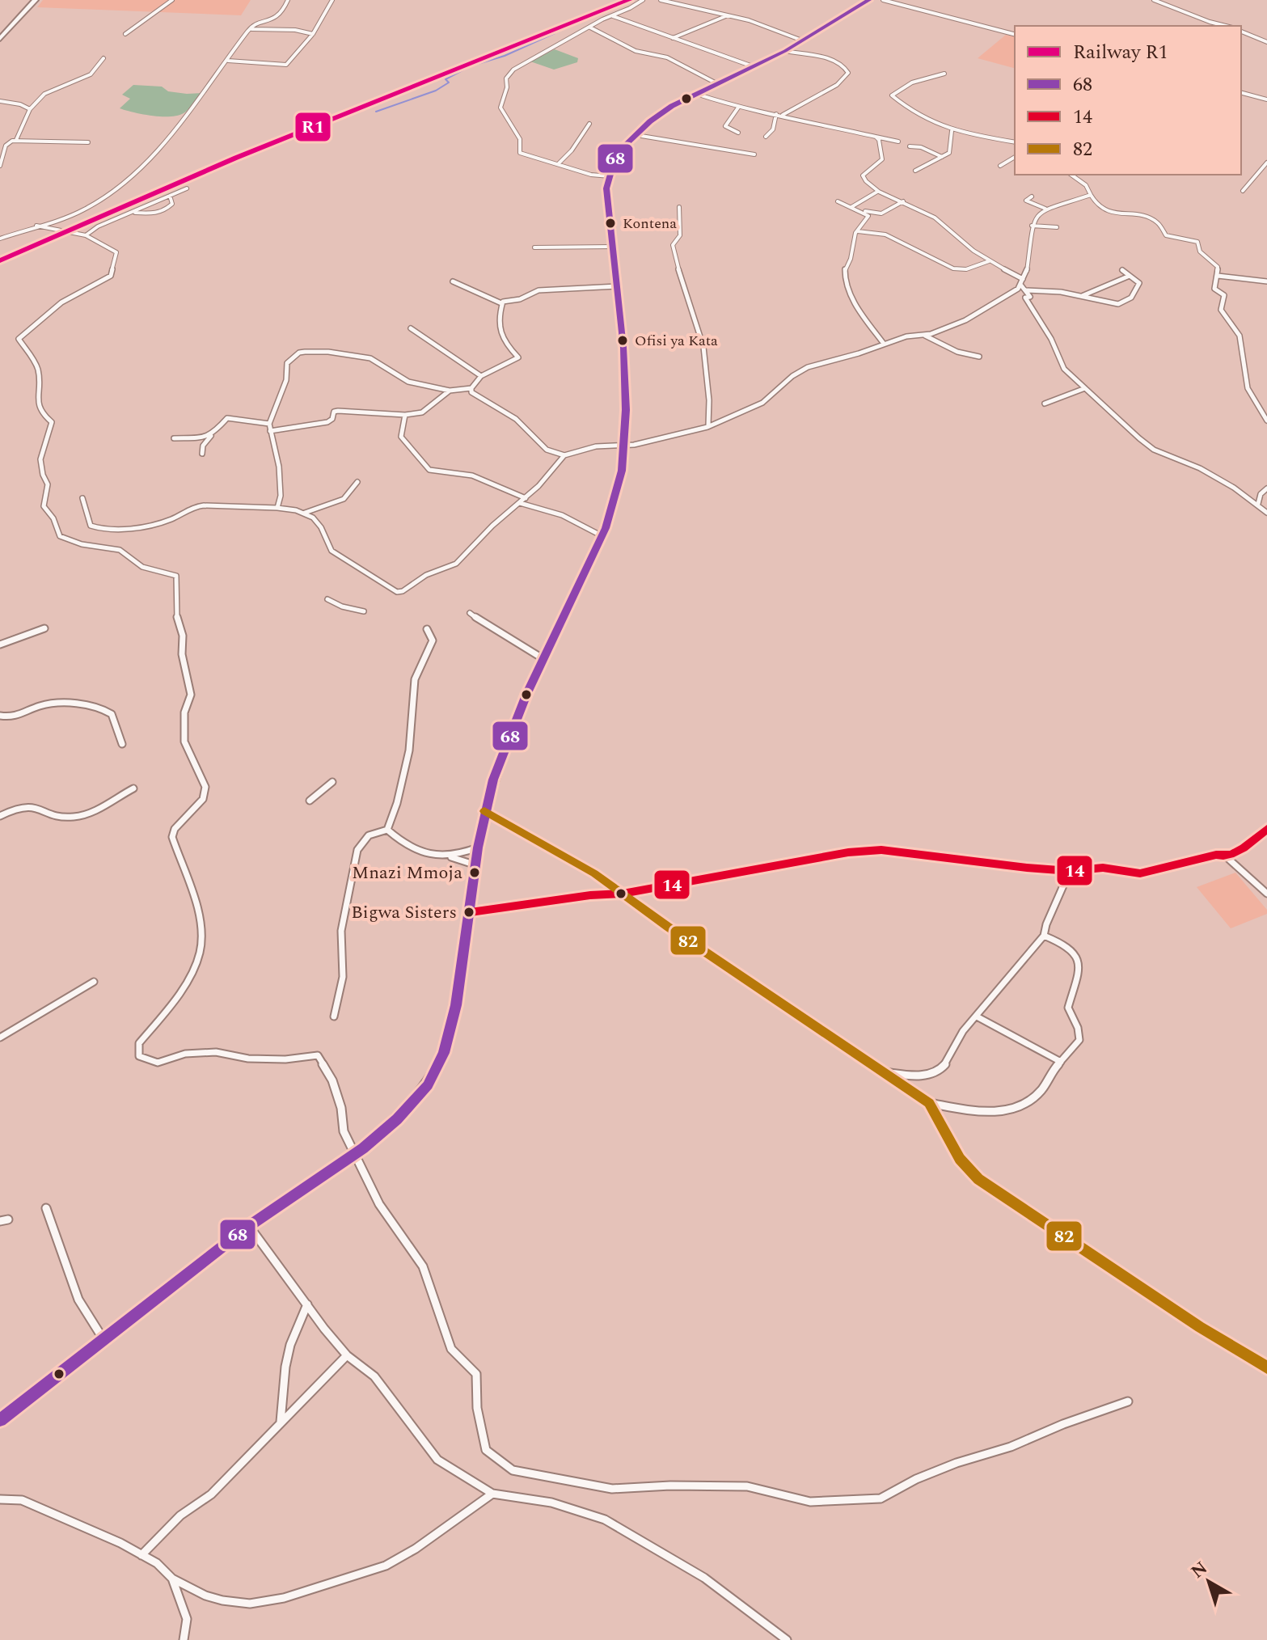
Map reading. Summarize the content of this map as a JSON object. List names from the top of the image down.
{
  "places": [
    "Kontena",
    "Ofisi ya Kata",
    "Mnazi Mmoja",
    "Bigwa Sisters"
  ],
  "lines": [
    "rail line R1",
    "transit line 68",
    "transit line 82",
    "transit line 14"
  ],
  "legend": [
    "Railway R1",
    "68",
    "14",
    "82"
  ],
  "north": "top left"
}
